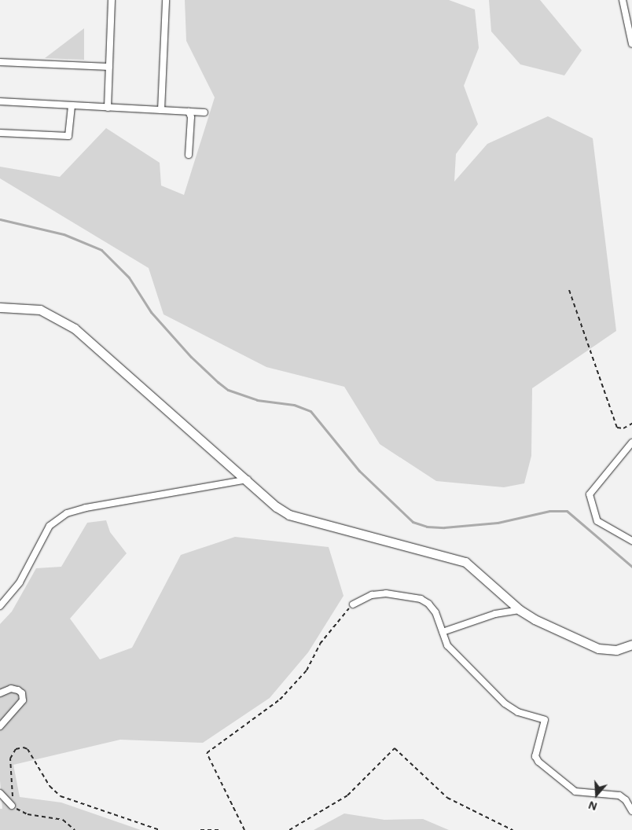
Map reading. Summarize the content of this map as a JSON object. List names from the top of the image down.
{
  "north": "bottom"
}
